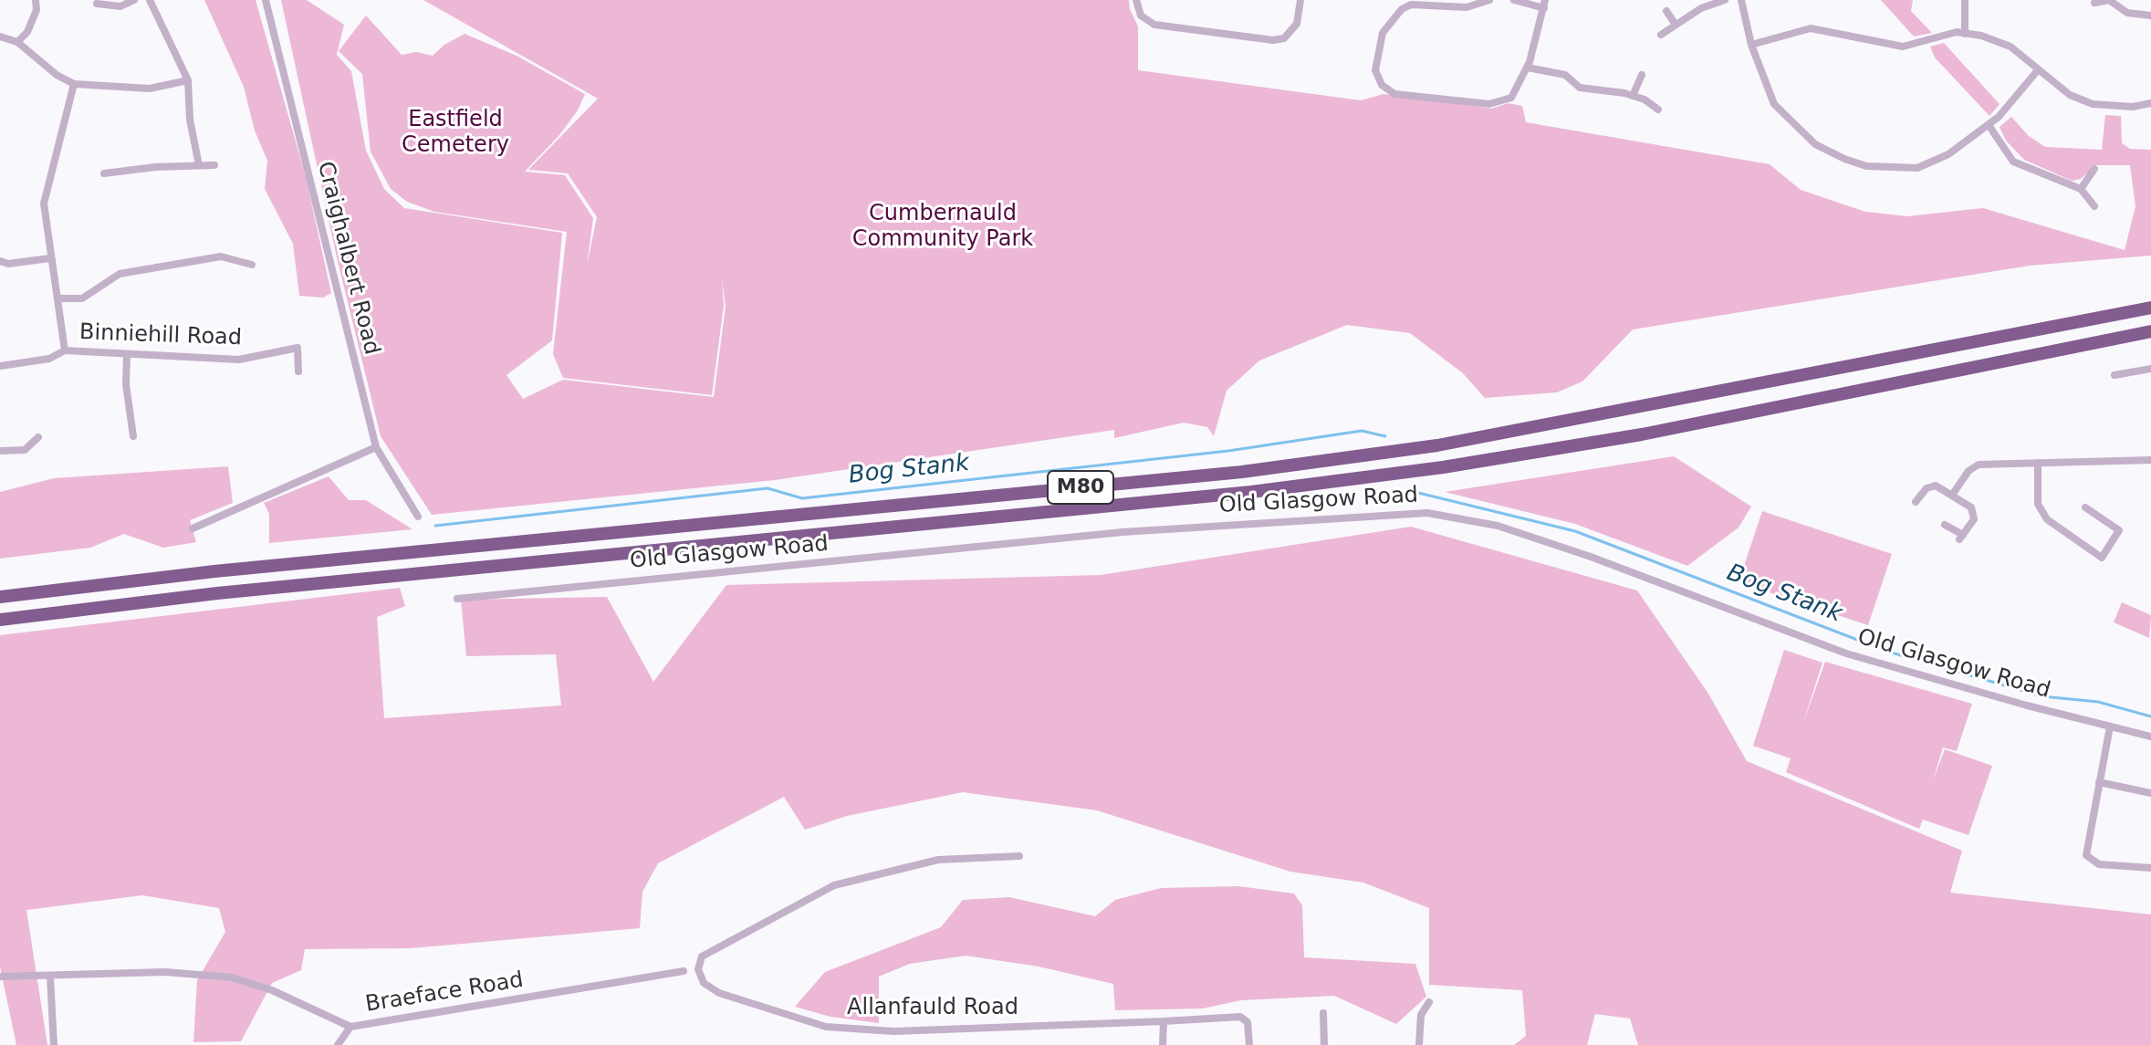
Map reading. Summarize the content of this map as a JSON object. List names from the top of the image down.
{
  "streets": {
    "highway": ["M80"],
    "street": [
      "Craighalbert Road",
      "Binniehill Road",
      "Old Glasgow Road",
      "Braeface Road",
      "Allanfauld Road"
    ]
  },
  "water": ["Bog Stank"],
  "parks": ["Eastfield Cemetery", "Cumbernauld Community Park"]
}
